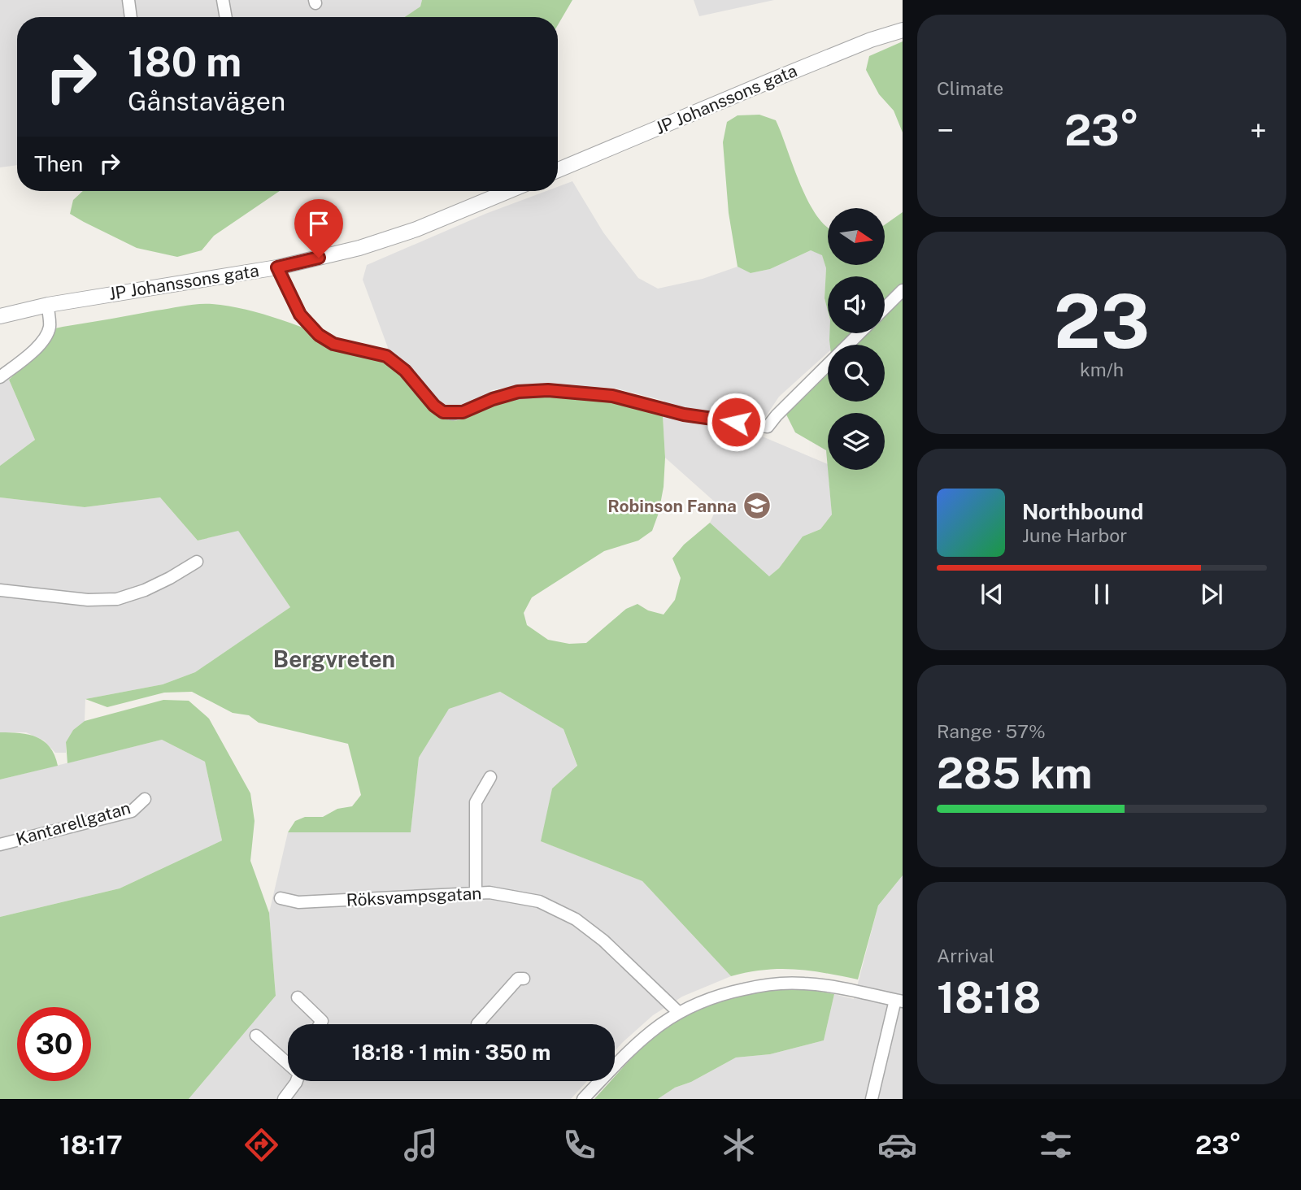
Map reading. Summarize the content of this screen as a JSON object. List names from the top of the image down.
{
  "streets": {
    "street": ["JP Johanssons gata", "Kantarellgatan", "Röksvampsgatan"]
  },
  "districts": ["Bergvreten"],
  "places": {
    "school or university": ["Robinson Fanna"]
  },
  "north": "right",
  "page": {
    "tile": [
      "Climate",
      ["23", "km/h"],
      ["Range · 57%", "285 km"],
      ["Arrival", "18:18"]
    ],
    "turn": ["180 m", "Gånstavägen"],
    "heat": ["−", "23°", "+"],
    "then": "Then",
    "song": ["Northbound", "June Harbor"],
    "limit": "30",
    "trip": "18:18 · 1 min · 350 m",
    "tabs": ["18:17", "23°"]
  }
}
